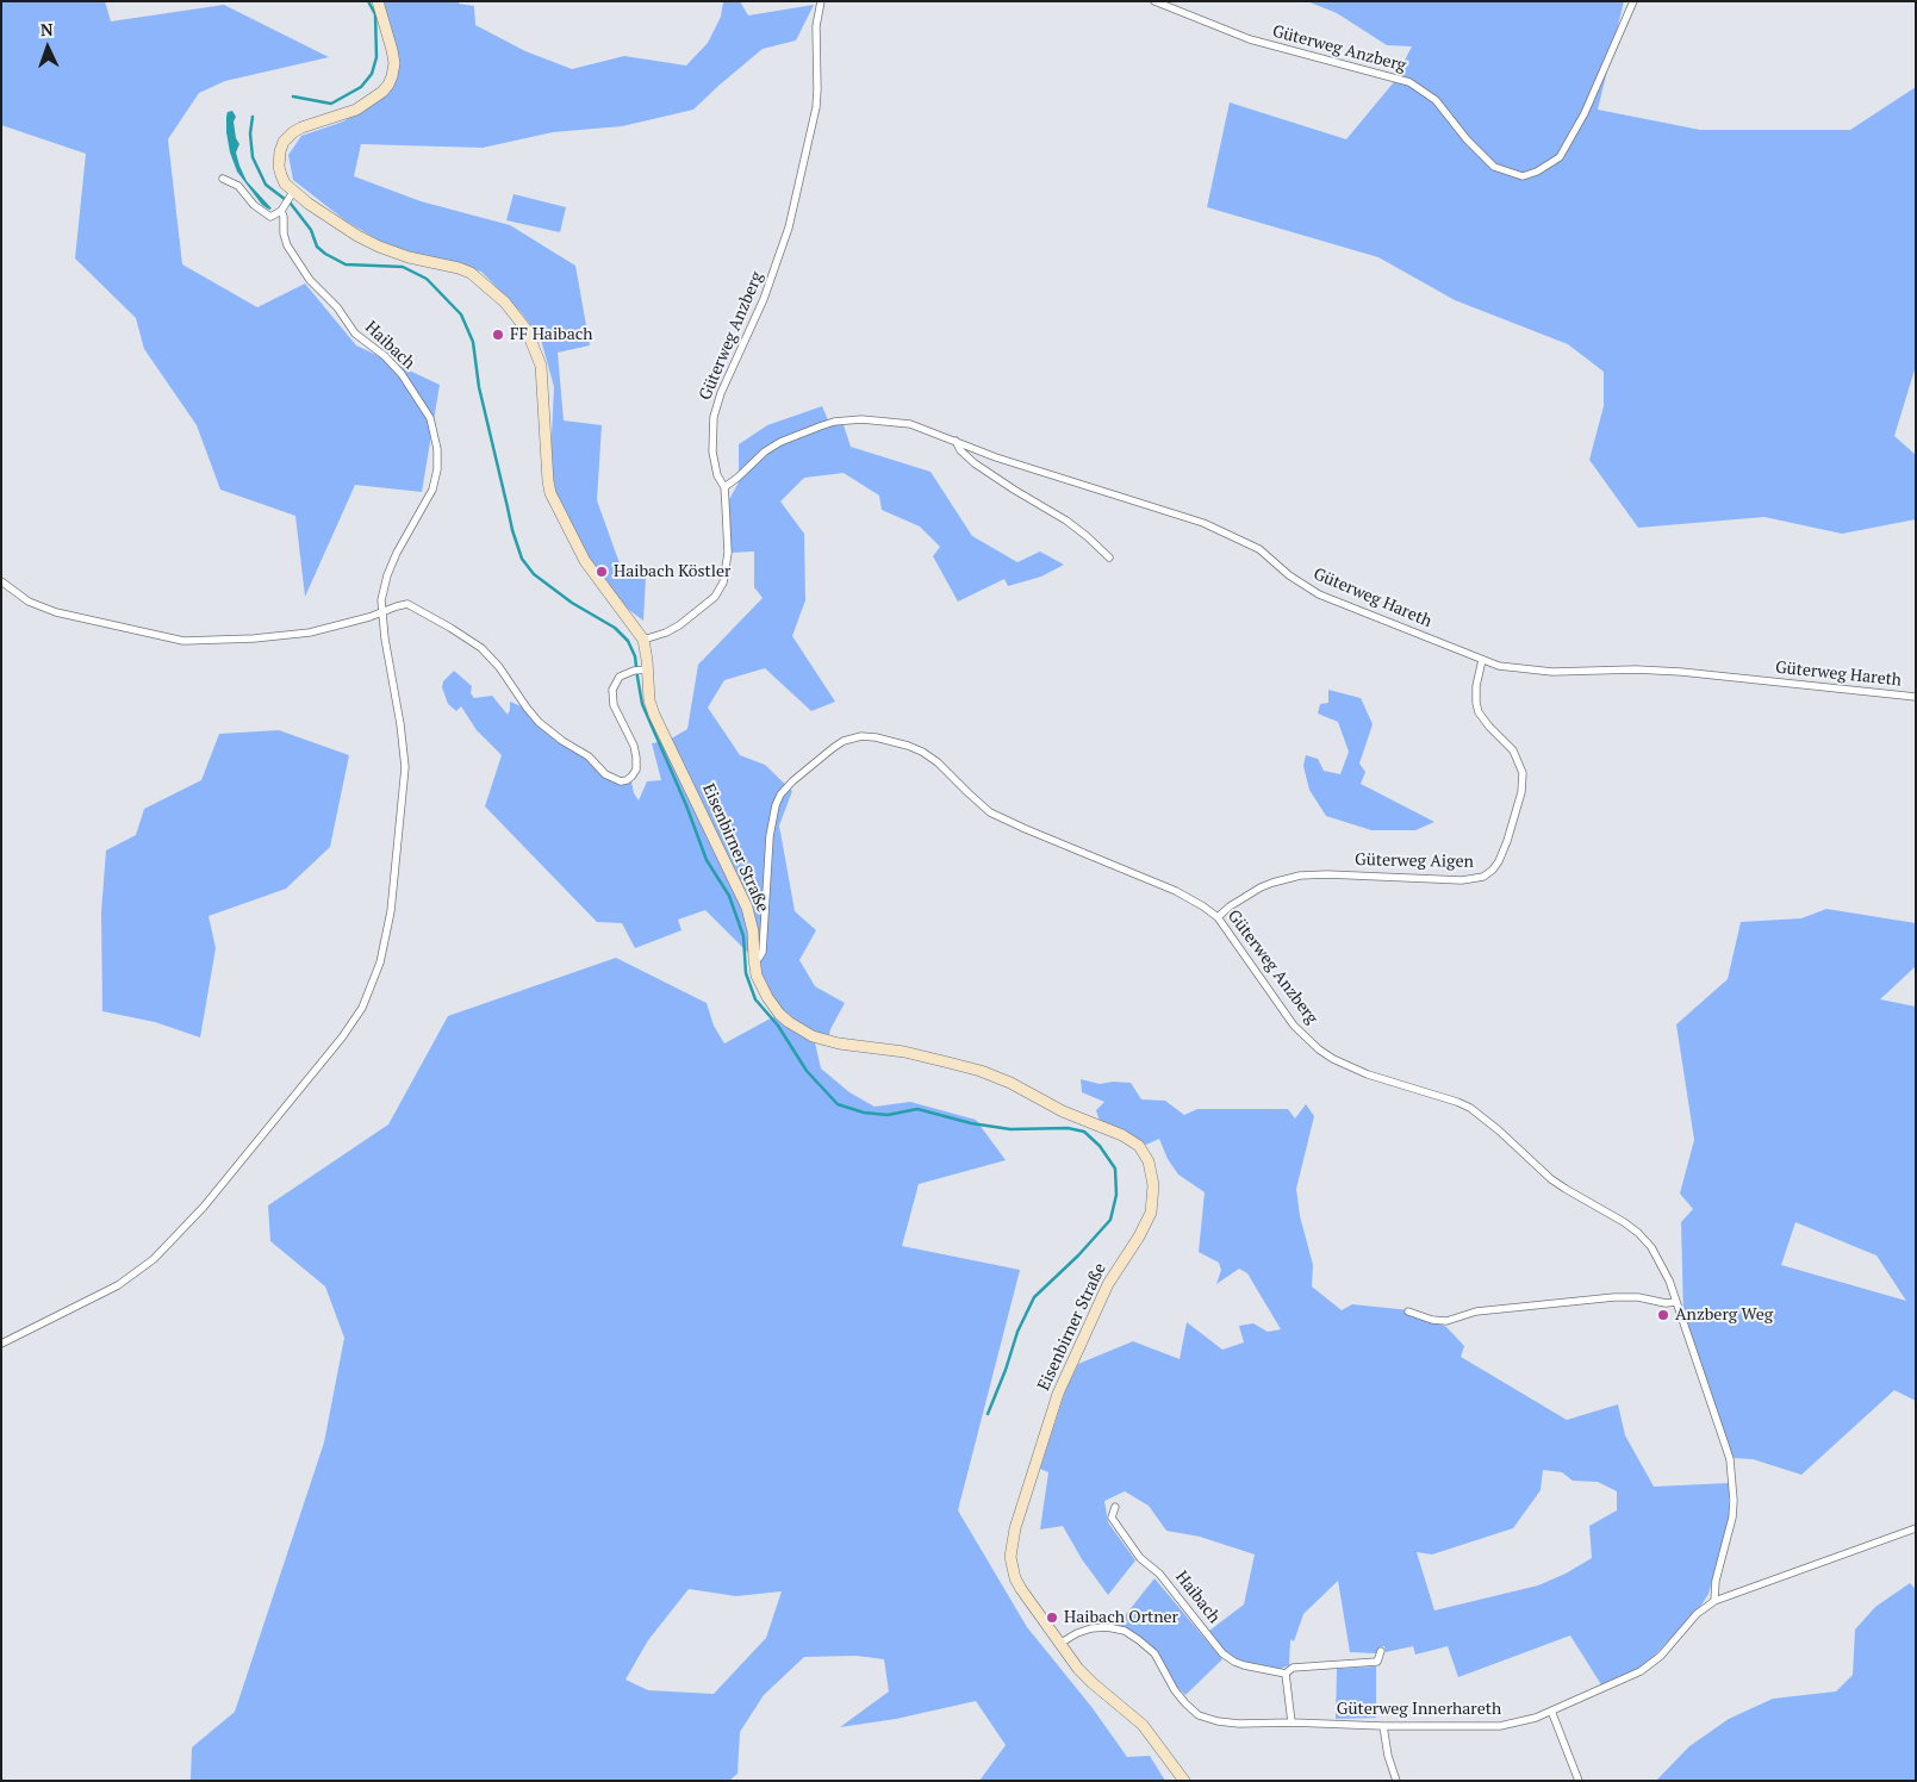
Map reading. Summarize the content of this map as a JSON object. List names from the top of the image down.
{
  "streets": {
    "main road": ["Eisenbirner Straße"],
    "street": [
      "Güterweg Anzberg",
      "Haibach",
      "Güterweg Hareth",
      "Güterweg Aigen",
      "Güterweg Innerhareth"
    ]
  },
  "crossings": [
    ["Güterweg Anzberg", "Güterweg Hareth"],
    ["Güterweg Anzberg", "Eisenbirner Straße"],
    ["Güterweg Anzberg", "Güterweg Aigen"],
    ["Güterweg Anzberg", "Güterweg Innerhareth"],
    ["Güterweg Hareth", "Güterweg Aigen"],
    ["Eisenbirner Straße", "Güterweg Innerhareth"]
  ],
  "places": [
    "FF Haibach",
    "Haibach Köstler",
    "Anzberg Weg",
    "Haibach Ortner"
  ],
  "north": "top"
}
